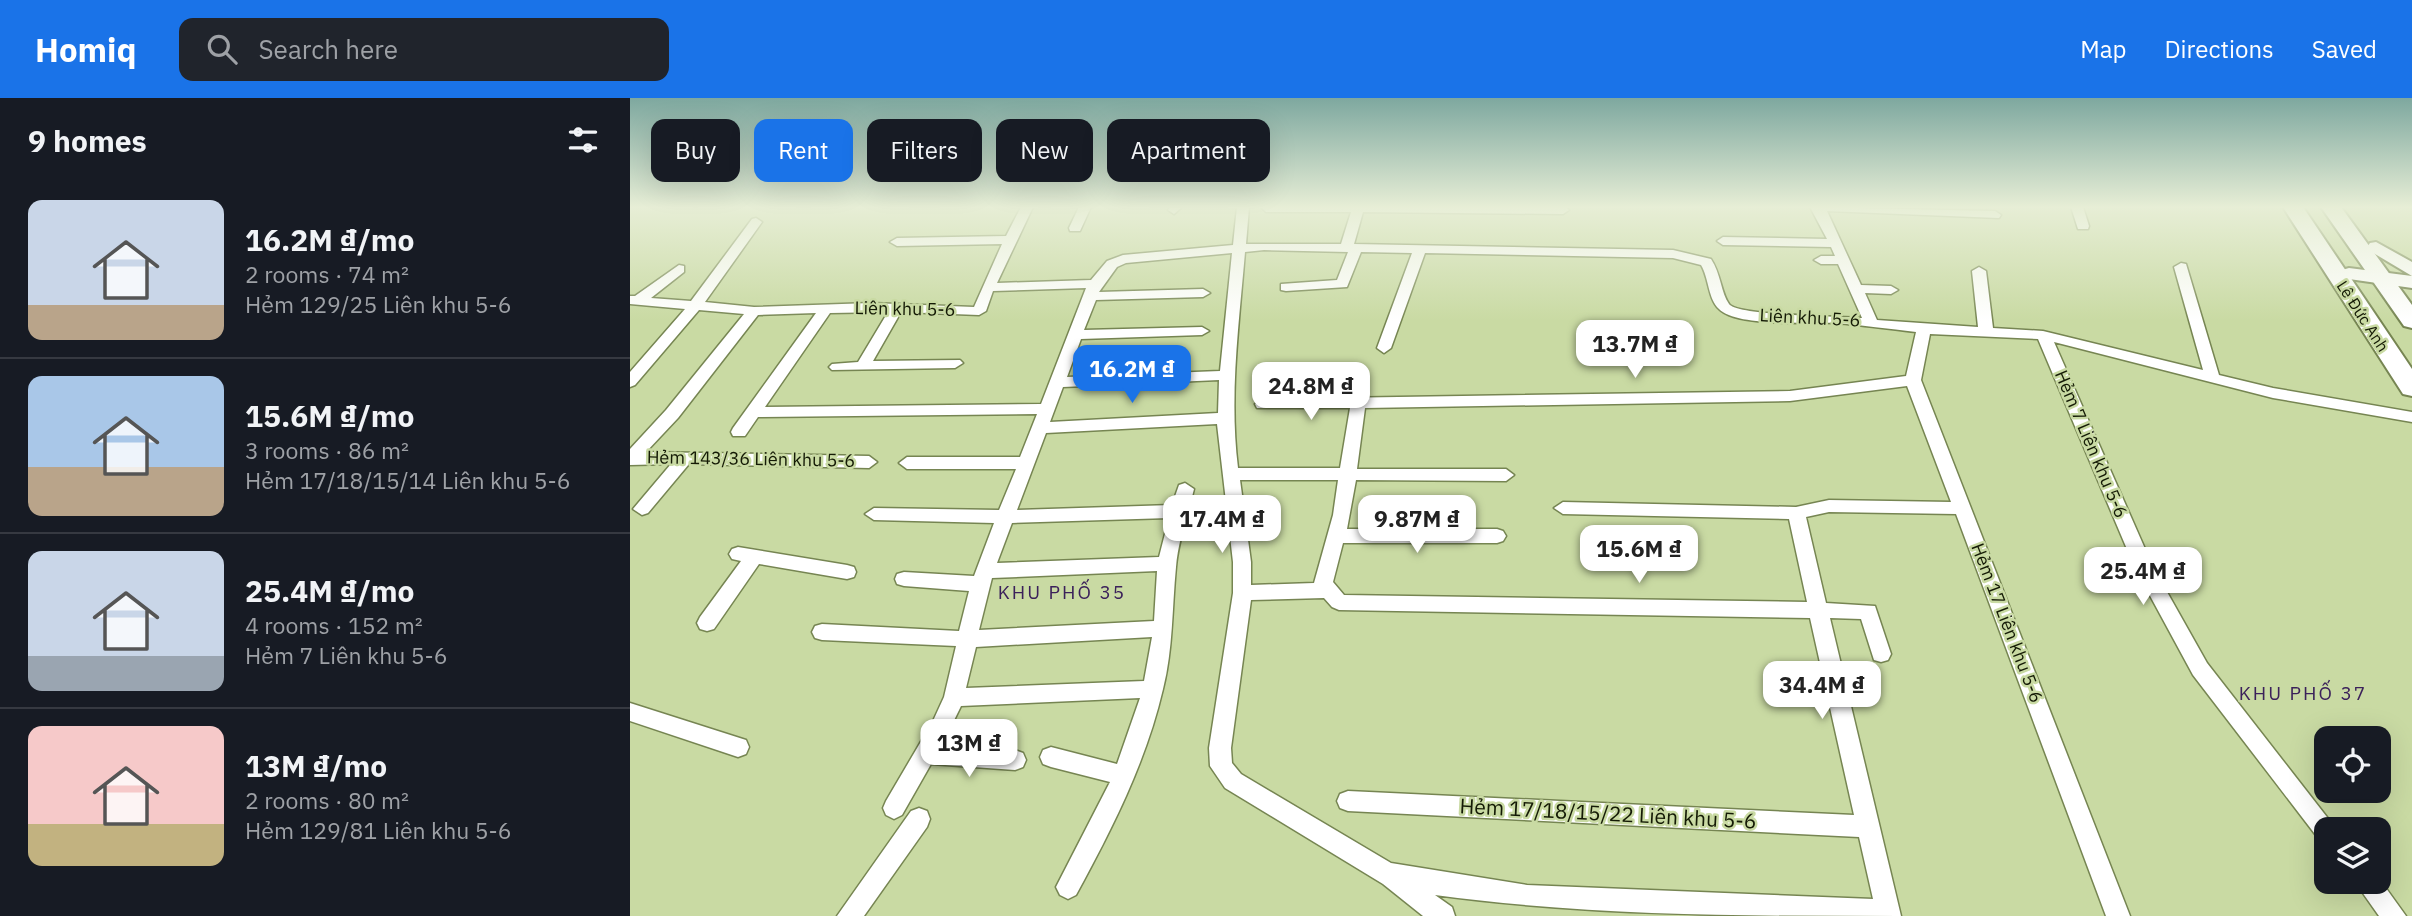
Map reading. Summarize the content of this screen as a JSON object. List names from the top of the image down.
{
  "streets": {
    "highway": ["Lê Đức Anh"],
    "street": [
      "Liên khu 5-6",
      "Hẻm 7 Liên khu 5-6",
      "Hẻm 143/36 Liên khu 5-6",
      "Hẻm 17 Liên khu 5-6",
      "Hẻm 17/18/15/22 Liên khu 5-6"
    ]
  },
  "crossings": [
    ["Liên khu 5-6", "Hẻm 7 Liên khu 5-6"]
  ],
  "districts": ["KHU PHỐ 35", "KHU PHỐ 37"],
  "page": {
    "header": "Homiq",
    "search": "Search here",
    "nav": ["Map", "Directions", "Saved"],
    "heading": "9 homes",
    "chip": [
      "Buy",
      "Rent",
      "Filters",
      "New",
      "Apartment"
    ],
    "list": [
      {
        "name": "16.2M ₫/mo",
        "note": "2 rooms · 74 m² · Hẻm 129/25 Liên khu 5-6"
      },
      {
        "name": "15.6M ₫/mo",
        "note": "3 rooms · 86 m² · Hẻm 17/18/15/14 Liên khu 5-6"
      },
      {
        "name": "25.4M ₫/mo",
        "note": "4 rooms · 152 m² · Hẻm 7 Liên khu 5-6"
      },
      {
        "name": "13M ₫/mo",
        "note": "2 rooms · 80 m² · Hẻm 129/81 Liên khu 5-6"
      }
    ],
    "price": [
      "13.7M ₫",
      "16.2M ₫",
      "24.8M ₫",
      "17.4M ₫",
      "9.87M ₫",
      "15.6M ₫",
      "25.4M ₫",
      "34.4M ₫",
      "13M ₫"
    ]
  }
}
